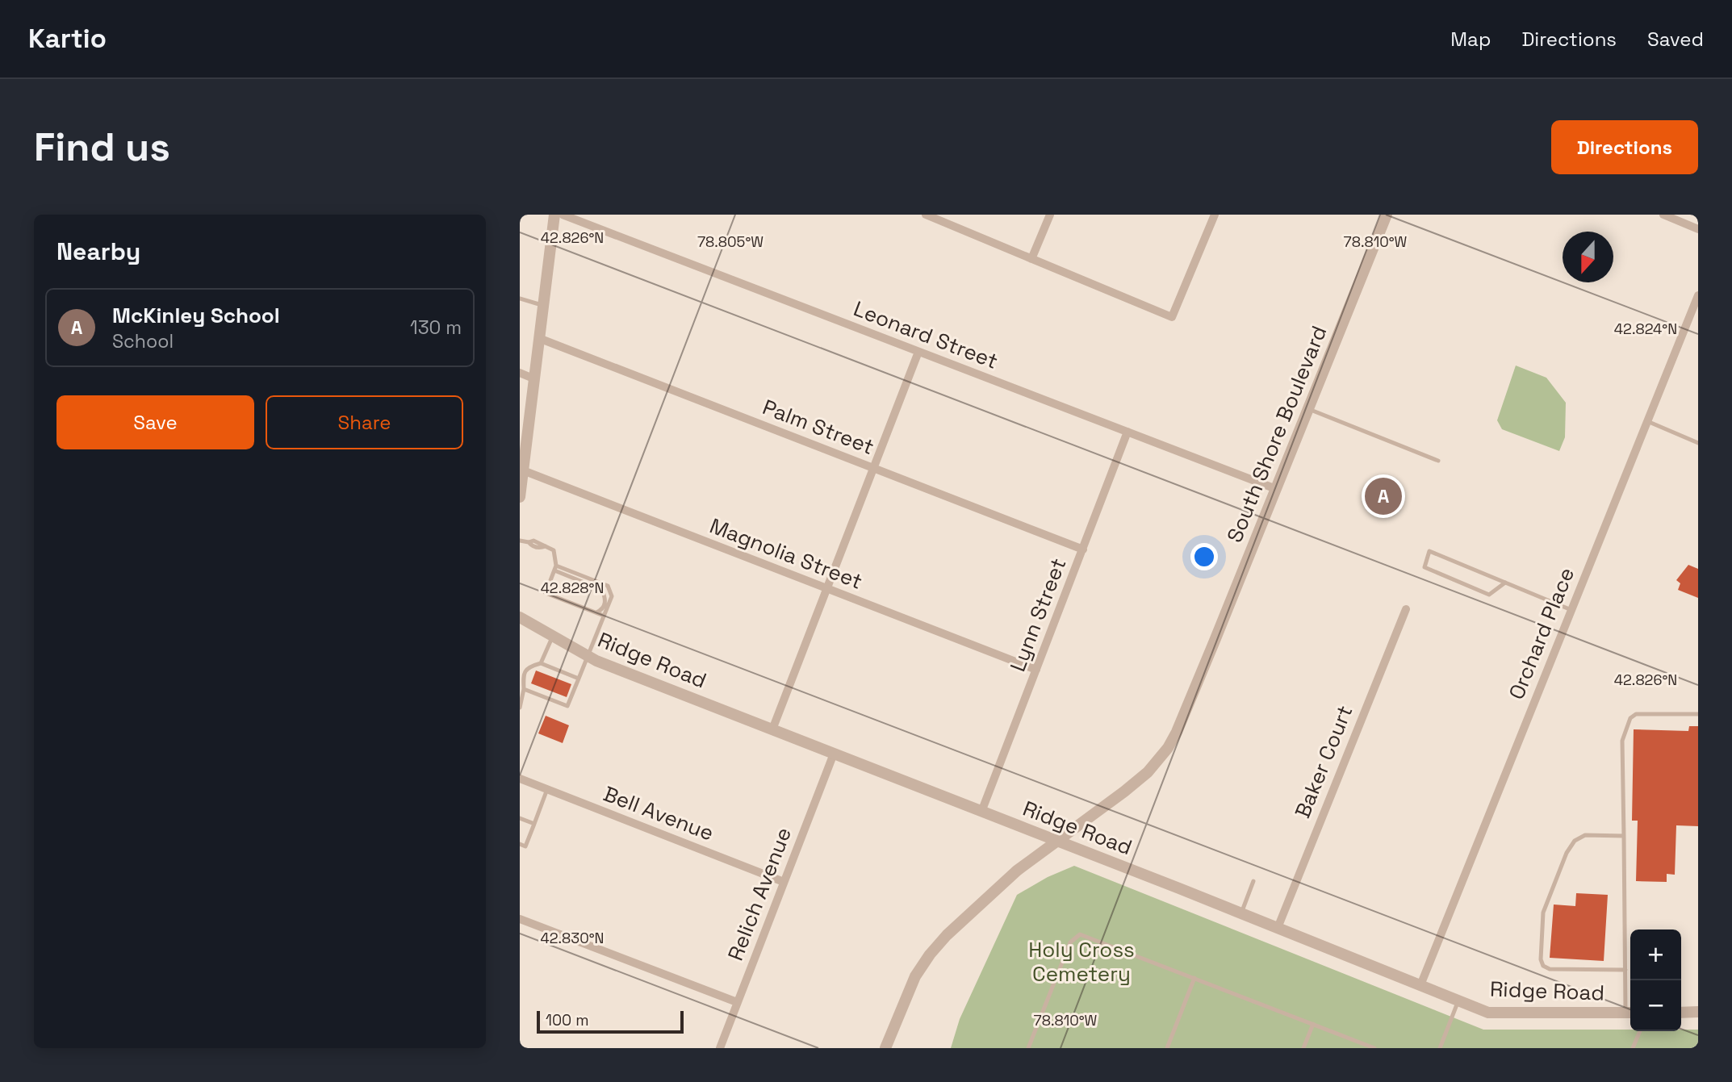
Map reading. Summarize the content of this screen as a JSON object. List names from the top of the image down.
{
  "streets": {
    "street": [
      "Leonard Street",
      "Palm Street",
      "South Shore Boulevard",
      "Magnolia Street",
      "Lynn Street",
      "Orchard Place",
      "Ridge Road",
      "Baker Court",
      "Bell Avenue",
      "Relich Avenue"
    ]
  },
  "crossings": [
    ["Leonard Street", "South Shore Boulevard"],
    ["Leonard Street", "Lynn Street"],
    ["Palm Street", "Lynn Street"],
    ["South Shore Boulevard", "Ridge Road"],
    ["Magnolia Street", "Lynn Street"],
    ["Lynn Street", "Ridge Road"],
    ["Orchard Place", "Ridge Road"],
    ["Ridge Road", "Baker Court"],
    ["Ridge Road", "Relich Avenue"],
    ["Bell Avenue", "Relich Avenue"]
  ],
  "parks": ["Holy Cross Cemetery"],
  "scale_bar": "100 m",
  "north": "bottom",
  "page": {
    "header": "Kartio",
    "nav": ["Map", "Directions", "Saved"],
    "buttons": [
      "Directions",
      ["Save", "Share"]
    ],
    "title": "Find us",
    "heading": "Nearby",
    "list": [
      {
        "mark": "A",
        "name": "McKinley School",
        "note": "School",
        "value": "130 m"
      }
    ],
    "pins": "A",
    "map_buttons": ["+", "−"],
    "scale": "100 m"
  },
  "coordinates": [
    "42.826°N",
    "78.805°W",
    "78.810°W",
    "42.824°N",
    "42.828°N",
    "42.830°N"
  ]
}
